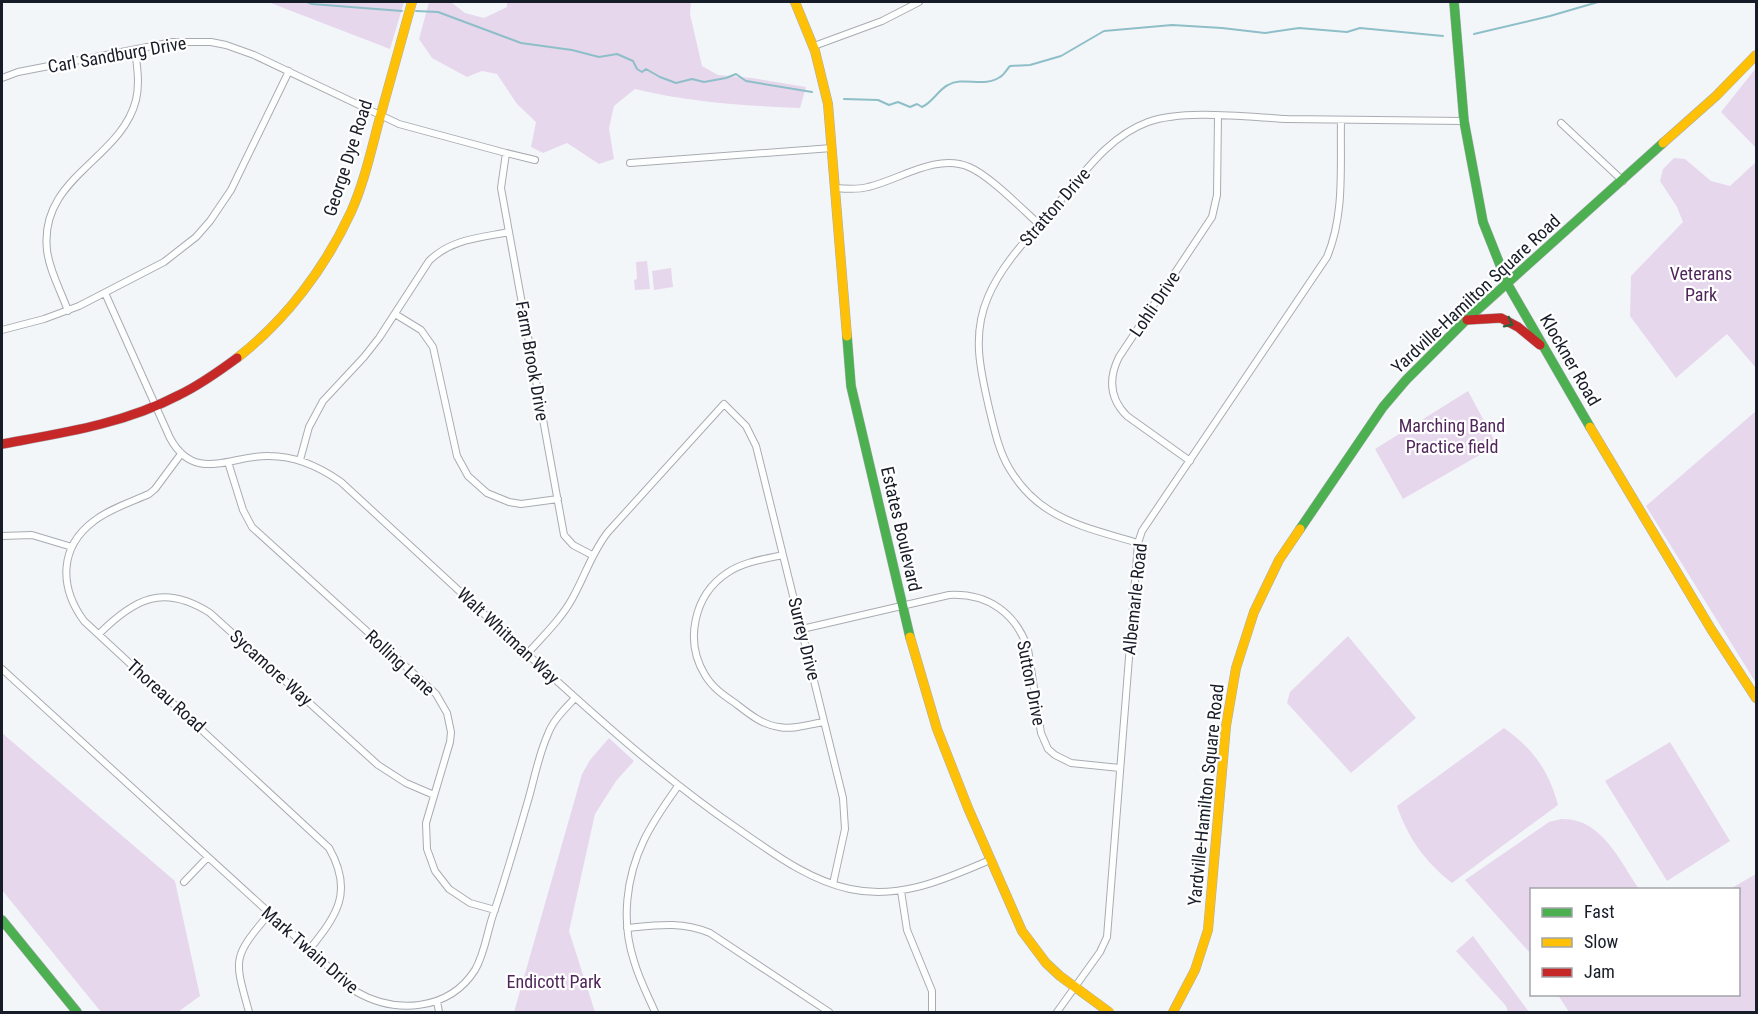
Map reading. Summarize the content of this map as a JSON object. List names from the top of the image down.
{
  "streets": {
    "street": [
      "Carl Sandburg Drive",
      "George Dye Road",
      "Stratton Drive",
      "Yardville-Hamilton Square Road",
      "Lohli Drive",
      "Klockner Road",
      "Farm Brook Drive",
      "Estates Boulevard",
      "Albemarle Road",
      "Walt Whitman Way",
      "Surrey Drive",
      "Rolling Lane",
      "Sycamore Way",
      "Sutton Drive",
      "Thoreau Road",
      "Mark Twain Drive"
    ]
  },
  "crossings": [
    ["Carl Sandburg Drive", "George Dye Road"],
    ["Carl Sandburg Drive", "Farm Brook Drive"],
    ["Stratton Drive", "Lohli Drive"],
    ["Stratton Drive", "Klockner Road"],
    ["Stratton Drive", "Albemarle Road"],
    ["Yardville-Hamilton Square Road", "Klockner Road"],
    ["Lohli Drive", "Albemarle Road"],
    ["Farm Brook Drive", "Surrey Drive"],
    ["Estates Boulevard", "Albemarle Road"],
    ["Estates Boulevard", "Walt Whitman Way"],
    ["Estates Boulevard", "Sutton Drive"],
    ["Albemarle Road", "Sutton Drive"],
    ["Walt Whitman Way", "Surrey Drive"],
    ["Walt Whitman Way", "Rolling Lane"],
    ["Walt Whitman Way", "Thoreau Road"],
    ["Walt Whitman Way", "Mark Twain Drive"],
    ["Surrey Drive", "Sutton Drive"],
    ["Rolling Lane", "Sycamore Way"],
    ["Rolling Lane", "Mark Twain Drive"],
    ["Sycamore Way", "Thoreau Road"],
    ["Thoreau Road", "Mark Twain Drive"]
  ],
  "parks": ["Veterans Park", "Marching Band Practice field", "Endicott Park"],
  "legend": ["Fast", "Slow", "Jam"]
}
